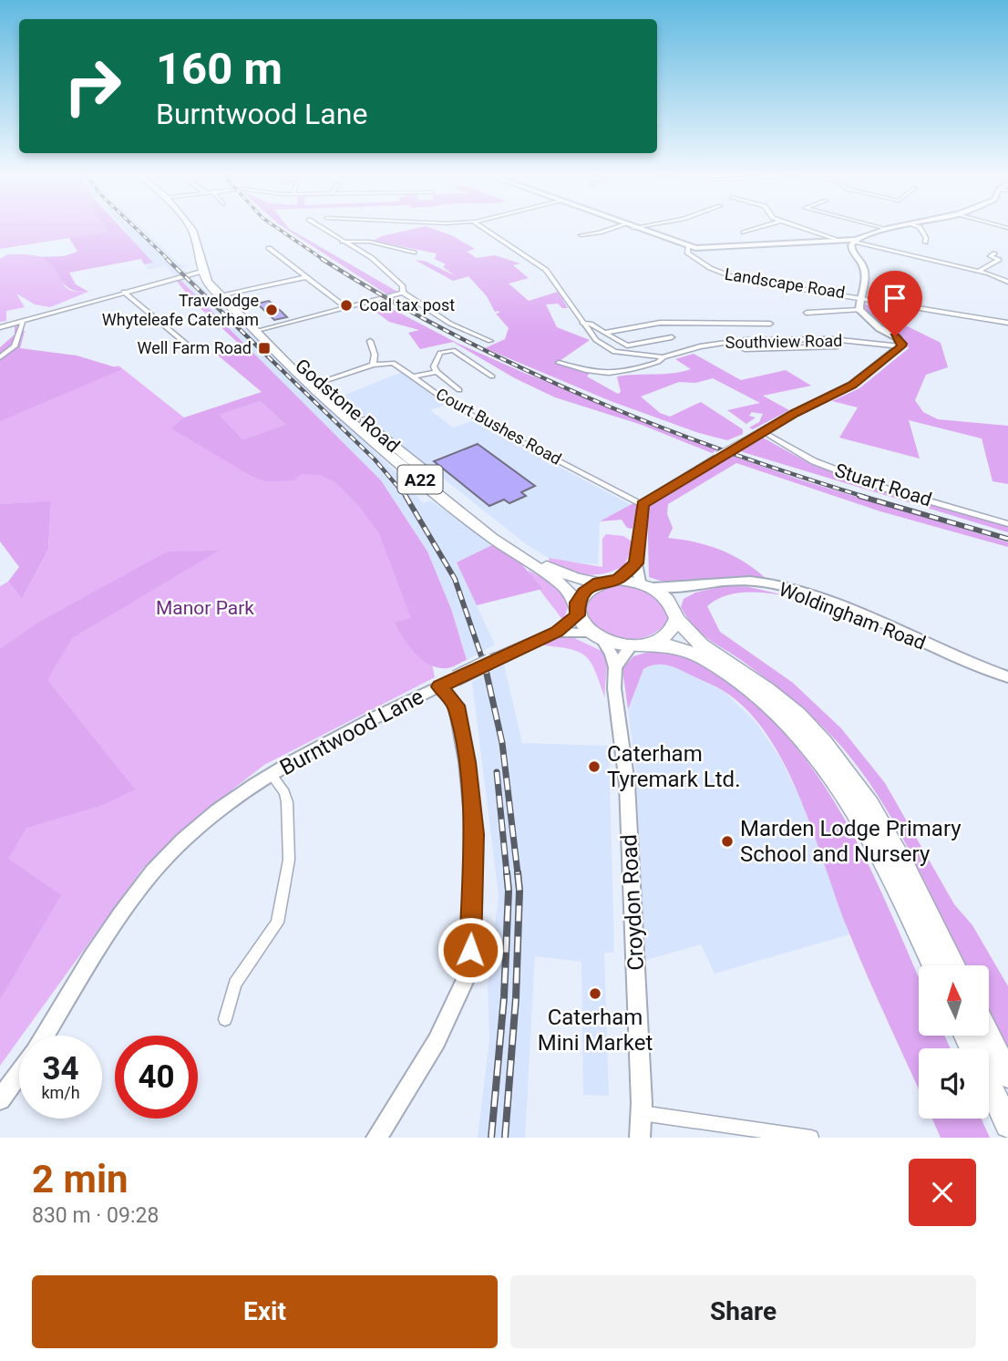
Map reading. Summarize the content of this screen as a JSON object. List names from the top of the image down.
{
  "streets": {
    "highway": ["Godstone Road", "A22"],
    "street": [
      "Landscape Road",
      "Southview Road",
      "Court Bushes Road",
      "Stuart Road",
      "Woldingham Road",
      "Burntwood Lane",
      "Croydon Road"
    ]
  },
  "crossings": [
    ["Godstone Road", "Court Bushes Road"],
    ["Godstone Road", "Woldingham Road"],
    ["Godstone Road", "Burntwood Lane"],
    ["Godstone Road", "Croydon Road"],
    ["Woldingham Road", "Burntwood Lane"],
    ["Woldingham Road", "Croydon Road"],
    ["Burntwood Lane", "Croydon Road"]
  ],
  "parks": ["Manor Park"],
  "places": {
    "other": [
      "Coal tax post",
      "Travelodge Whyteleafe Caterham",
      "Caterham Tyremark Ltd.",
      "Marden Lodge Primary School and Nursery",
      "Caterham Mini Market"
    ],
    "transit": ["Well Farm Road"]
  },
  "north": "top",
  "page": {
    "turn": ["160 m", "Burntwood Lane"],
    "speed": "34 km/h",
    "limit": "40",
    "heading": ["2 min", "830 m · 09:28"],
    "buttons": ["Exit", "Share"]
  }
}
